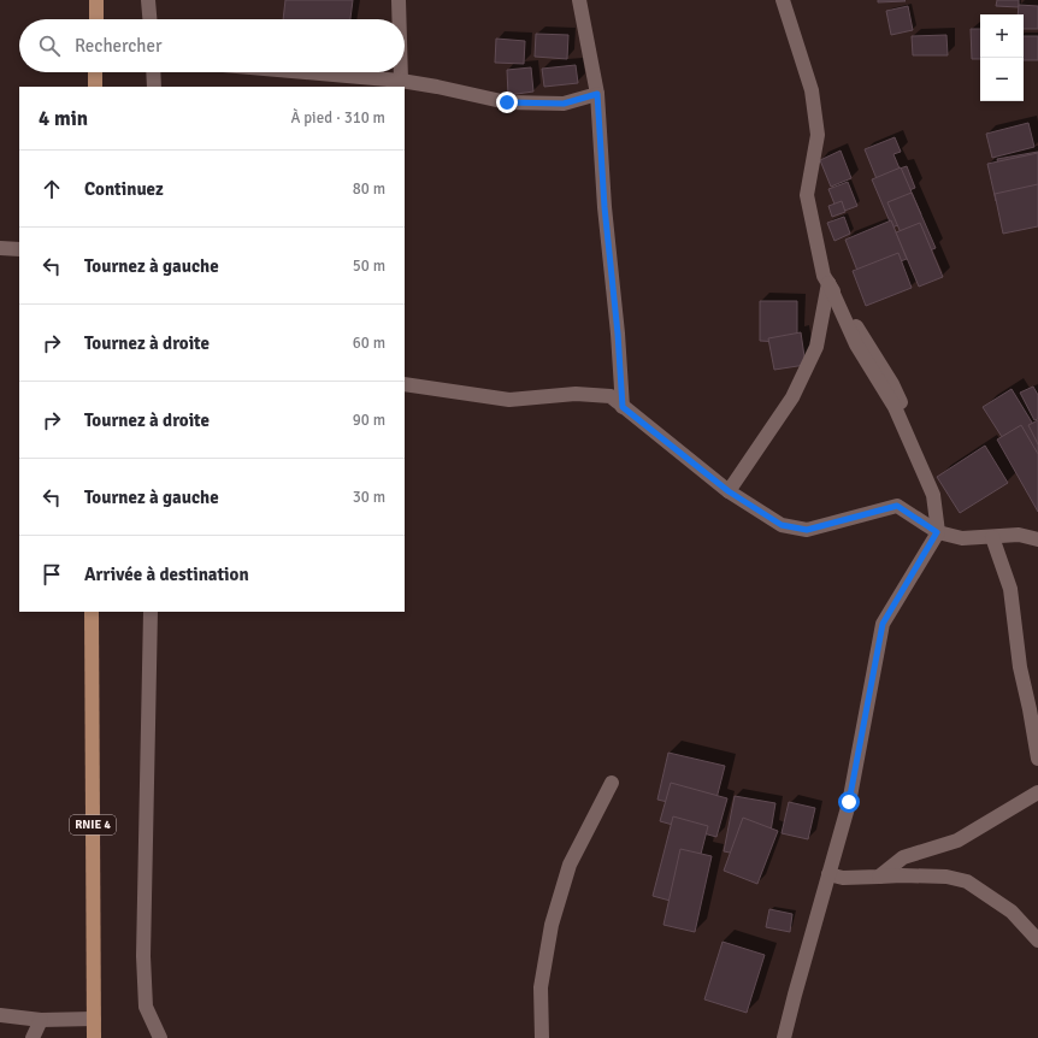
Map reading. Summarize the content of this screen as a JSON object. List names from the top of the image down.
{
  "streets": {
    "main road": ["RNIE 4"]
  },
  "page": {
    "map_buttons": ["+", "−"],
    "search": "Rechercher",
    "heading": ["4 min", "À pied · 310 m"],
    "list": [
      ["Continuez", "80 m"],
      ["Tournez à gauche", "50 m"],
      ["Tournez à droite", "60 m"],
      ["Tournez à droite", "90 m"],
      ["Tournez à gauche", "30 m"],
      "Arrivée à destination"
    ]
  }
}
